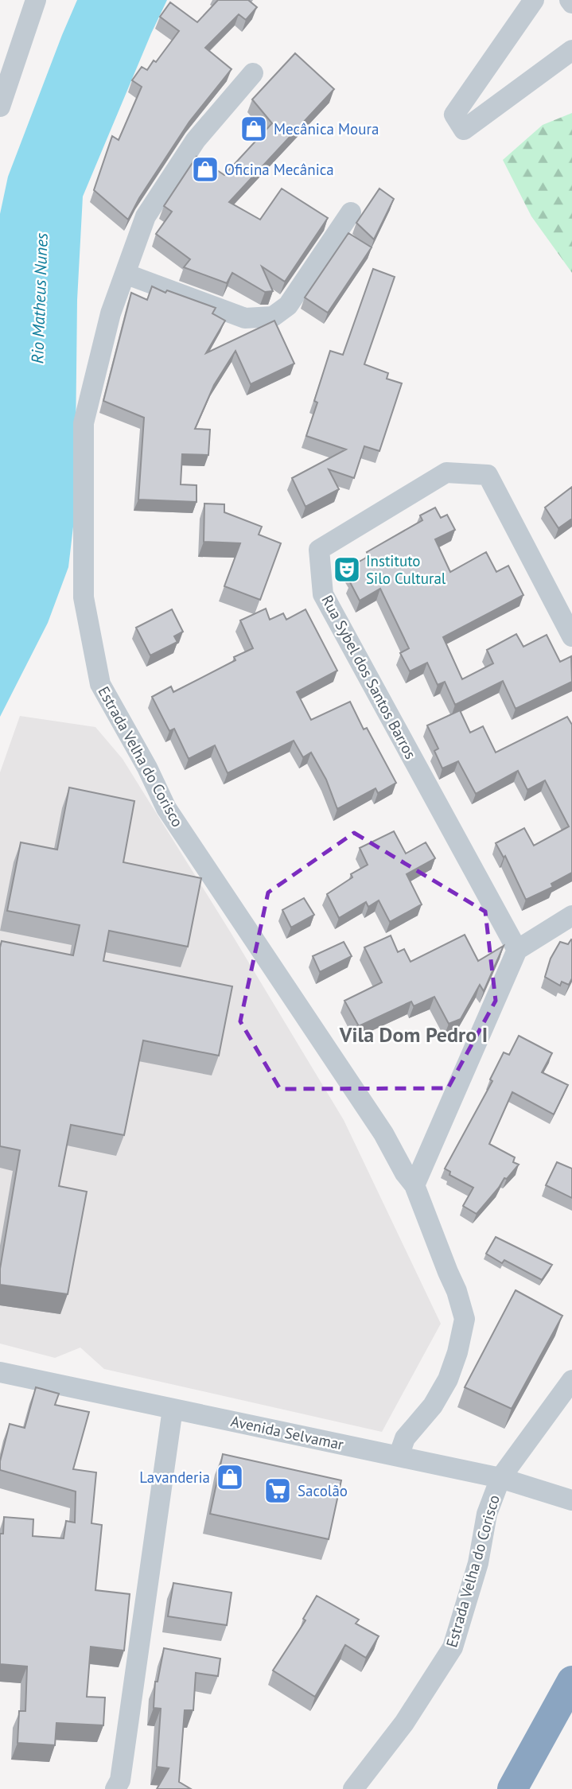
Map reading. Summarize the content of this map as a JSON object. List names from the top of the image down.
{
  "streets": {
    "street": ["Rua Sybel dos Santos Barros", "Estrada Velha do Corisco", "Avenida Selvamar"]
  },
  "crossings": [
    ["Estrada Velha do Corisco", "Avenida Selvamar"]
  ],
  "districts": ["Vila Dom Pedro I"],
  "water": ["Rio Matheus Nunes"],
  "places": {
    "shop": ["Mecânica Moura", "Oficina Mecânica", "Lavanderia"],
    "theatre": ["Instituto Silo Cultural"],
    "supermarket": ["Sacolão"]
  }
}
